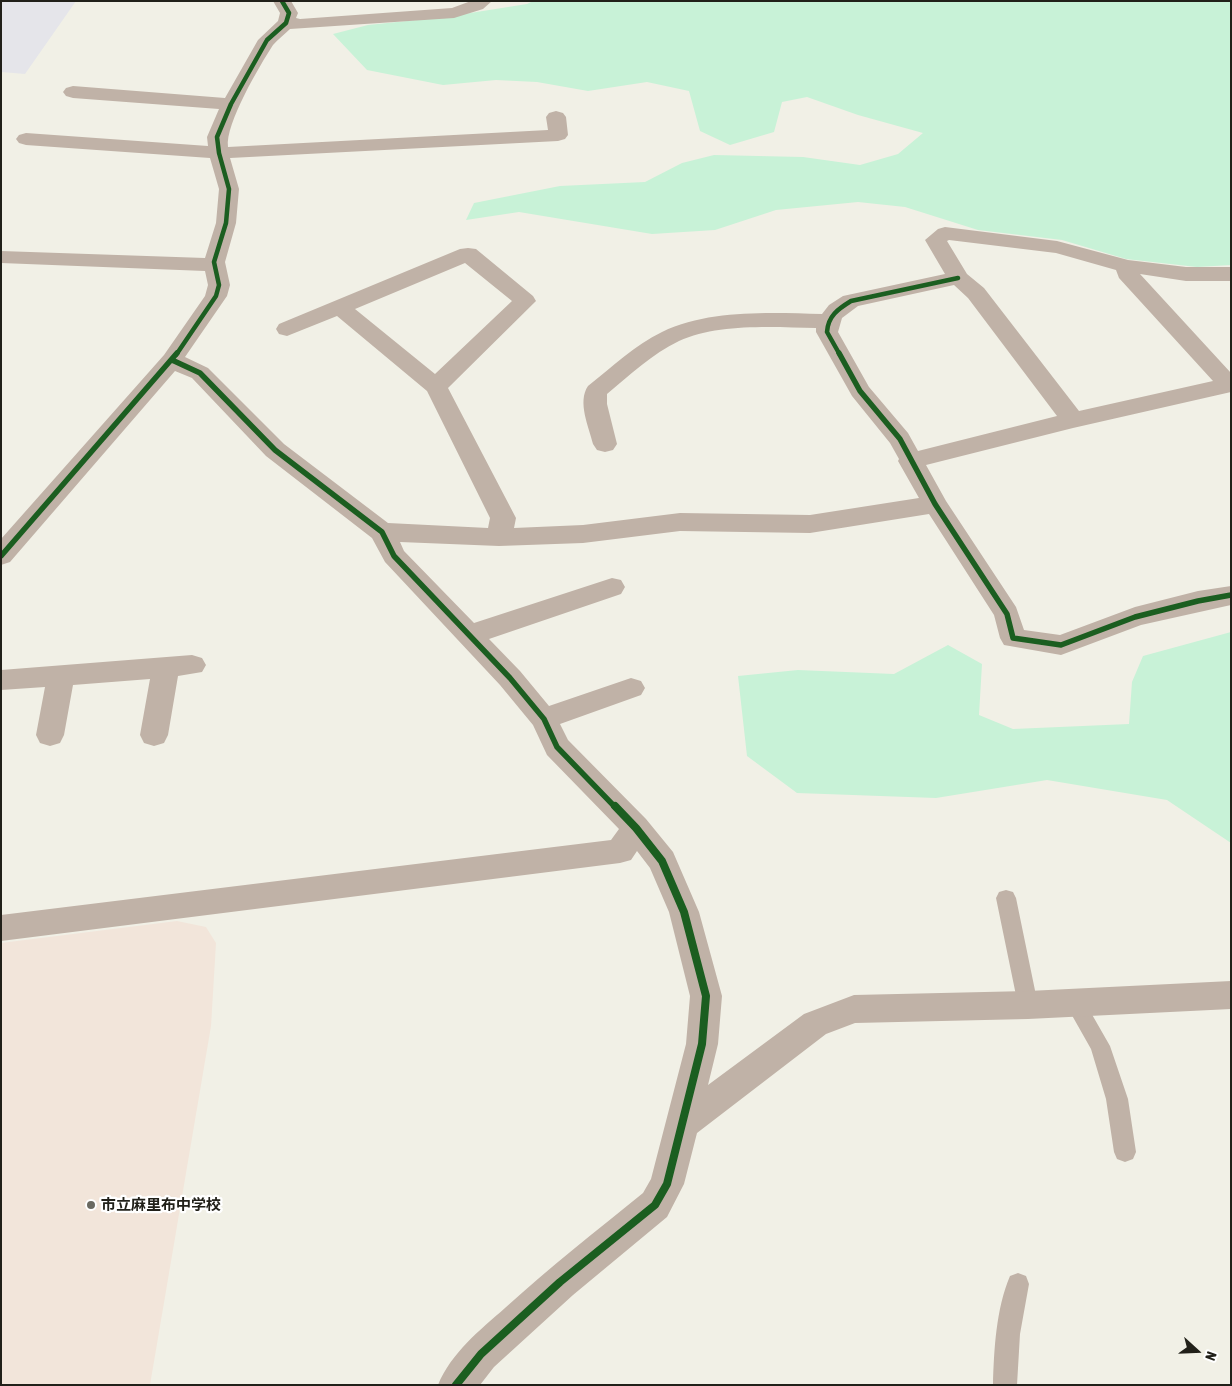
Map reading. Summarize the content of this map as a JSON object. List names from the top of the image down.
{
  "places": ["市立麻里布中学校"],
  "north": "right"
}
